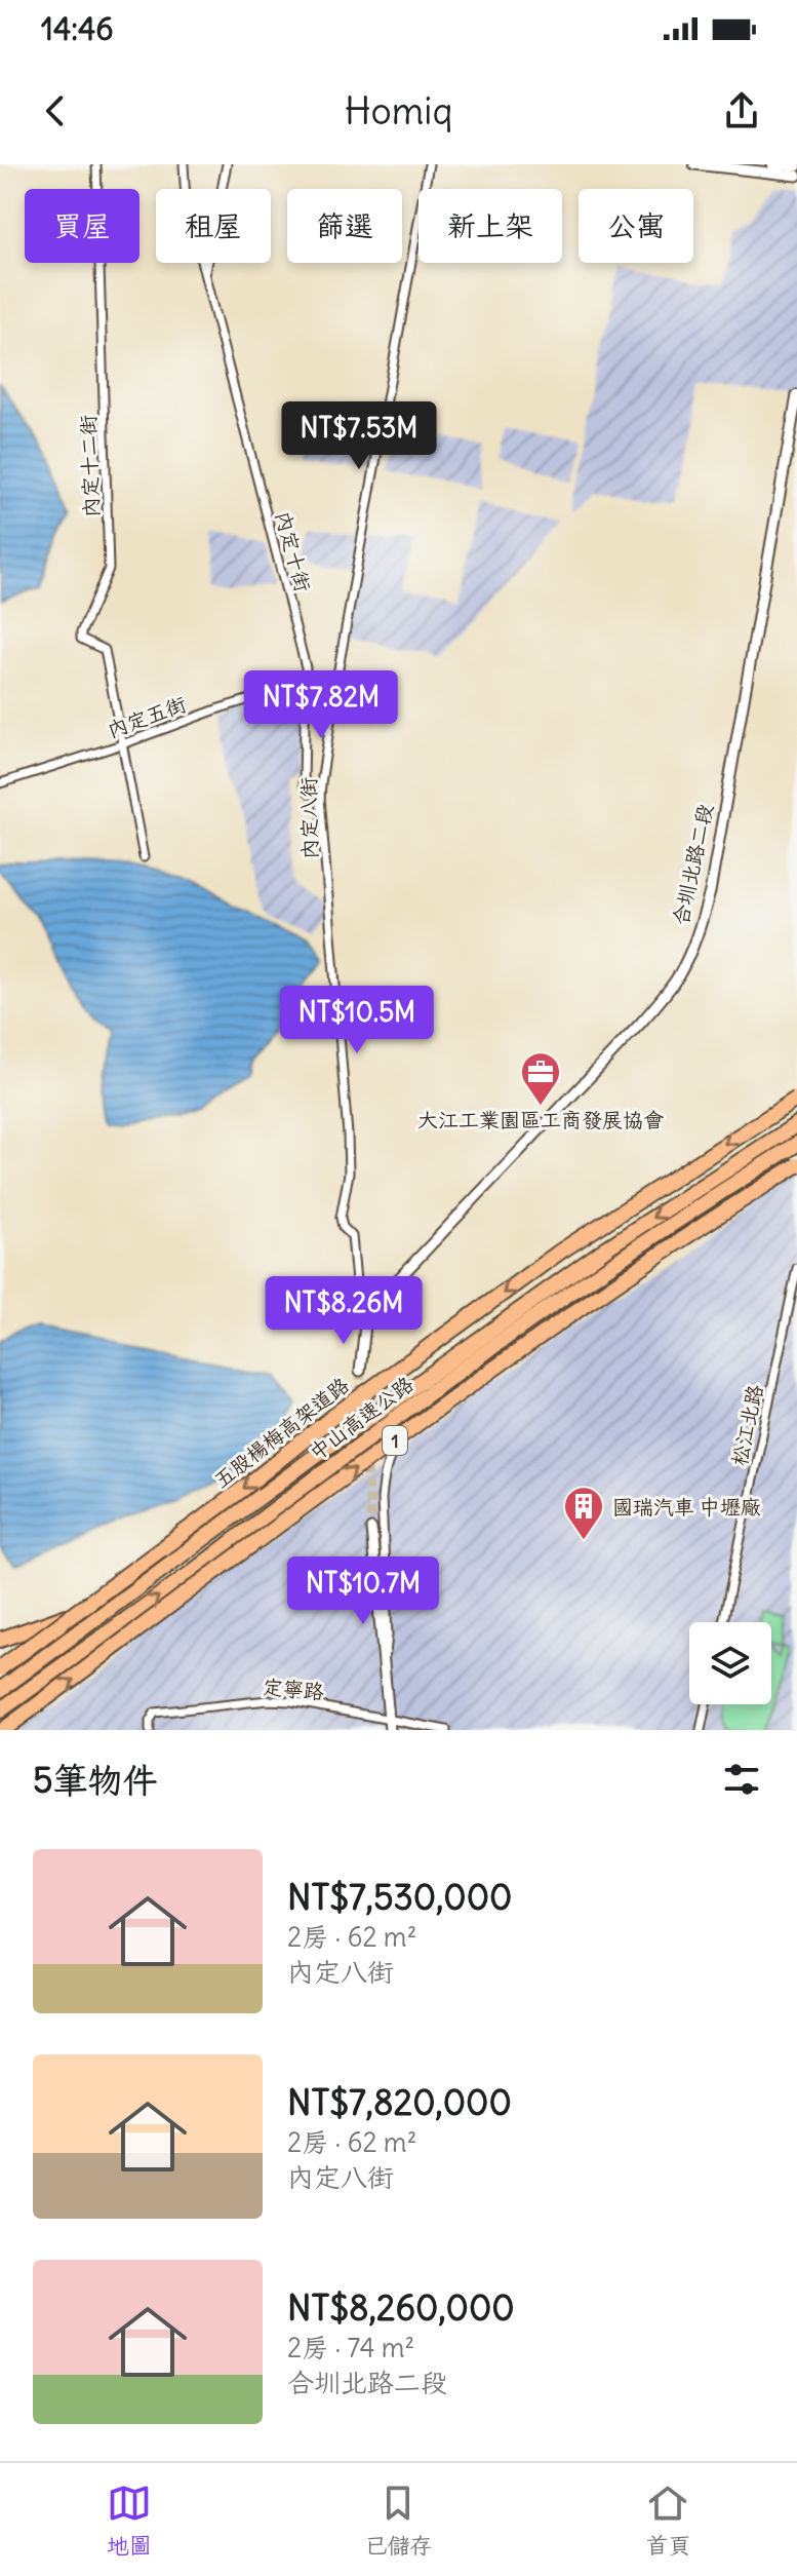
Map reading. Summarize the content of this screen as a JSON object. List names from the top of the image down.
{
  "streets": {
    "highway": ["中山高速公路", "五股楊梅高架道路", "1"],
    "street": [
      "內定十二街",
      "內定十街",
      "內定五街",
      "內定八街",
      "合圳北路二段",
      "松江北路",
      "定寧路"
    ]
  },
  "crossings": [
    ["內定十二街", "內定五街"],
    ["內定十街", "內定五街"],
    ["內定十街", "內定八街"],
    ["內定八街", "合圳北路二段"]
  ],
  "places": {
    "office": ["大江工業園區工商發展協會"],
    "building": ["國瑞汽車 中壢廠"]
  },
  "page": {
    "status": "14:46",
    "header": "Homiq",
    "chip": [
      "買屋",
      "租屋",
      "篩選",
      "新上架",
      "公寓"
    ],
    "price": [
      "NT$7.53M",
      "NT$7.82M",
      "NT$10.5M",
      "NT$8.26M",
      "NT$10.7M"
    ],
    "heading": "5筆物件",
    "list": [
      {
        "name": "NT$7,530,000",
        "note": "2房 · 62 m² · 內定八街"
      },
      {
        "name": "NT$7,820,000",
        "note": "2房 · 62 m² · 內定八街"
      },
      {
        "name": "NT$8,260,000",
        "note": "2房 · 74 m² · 合圳北路二段"
      }
    ],
    "tabs": ["地圖", "已儲存", "首頁"]
  }
}
